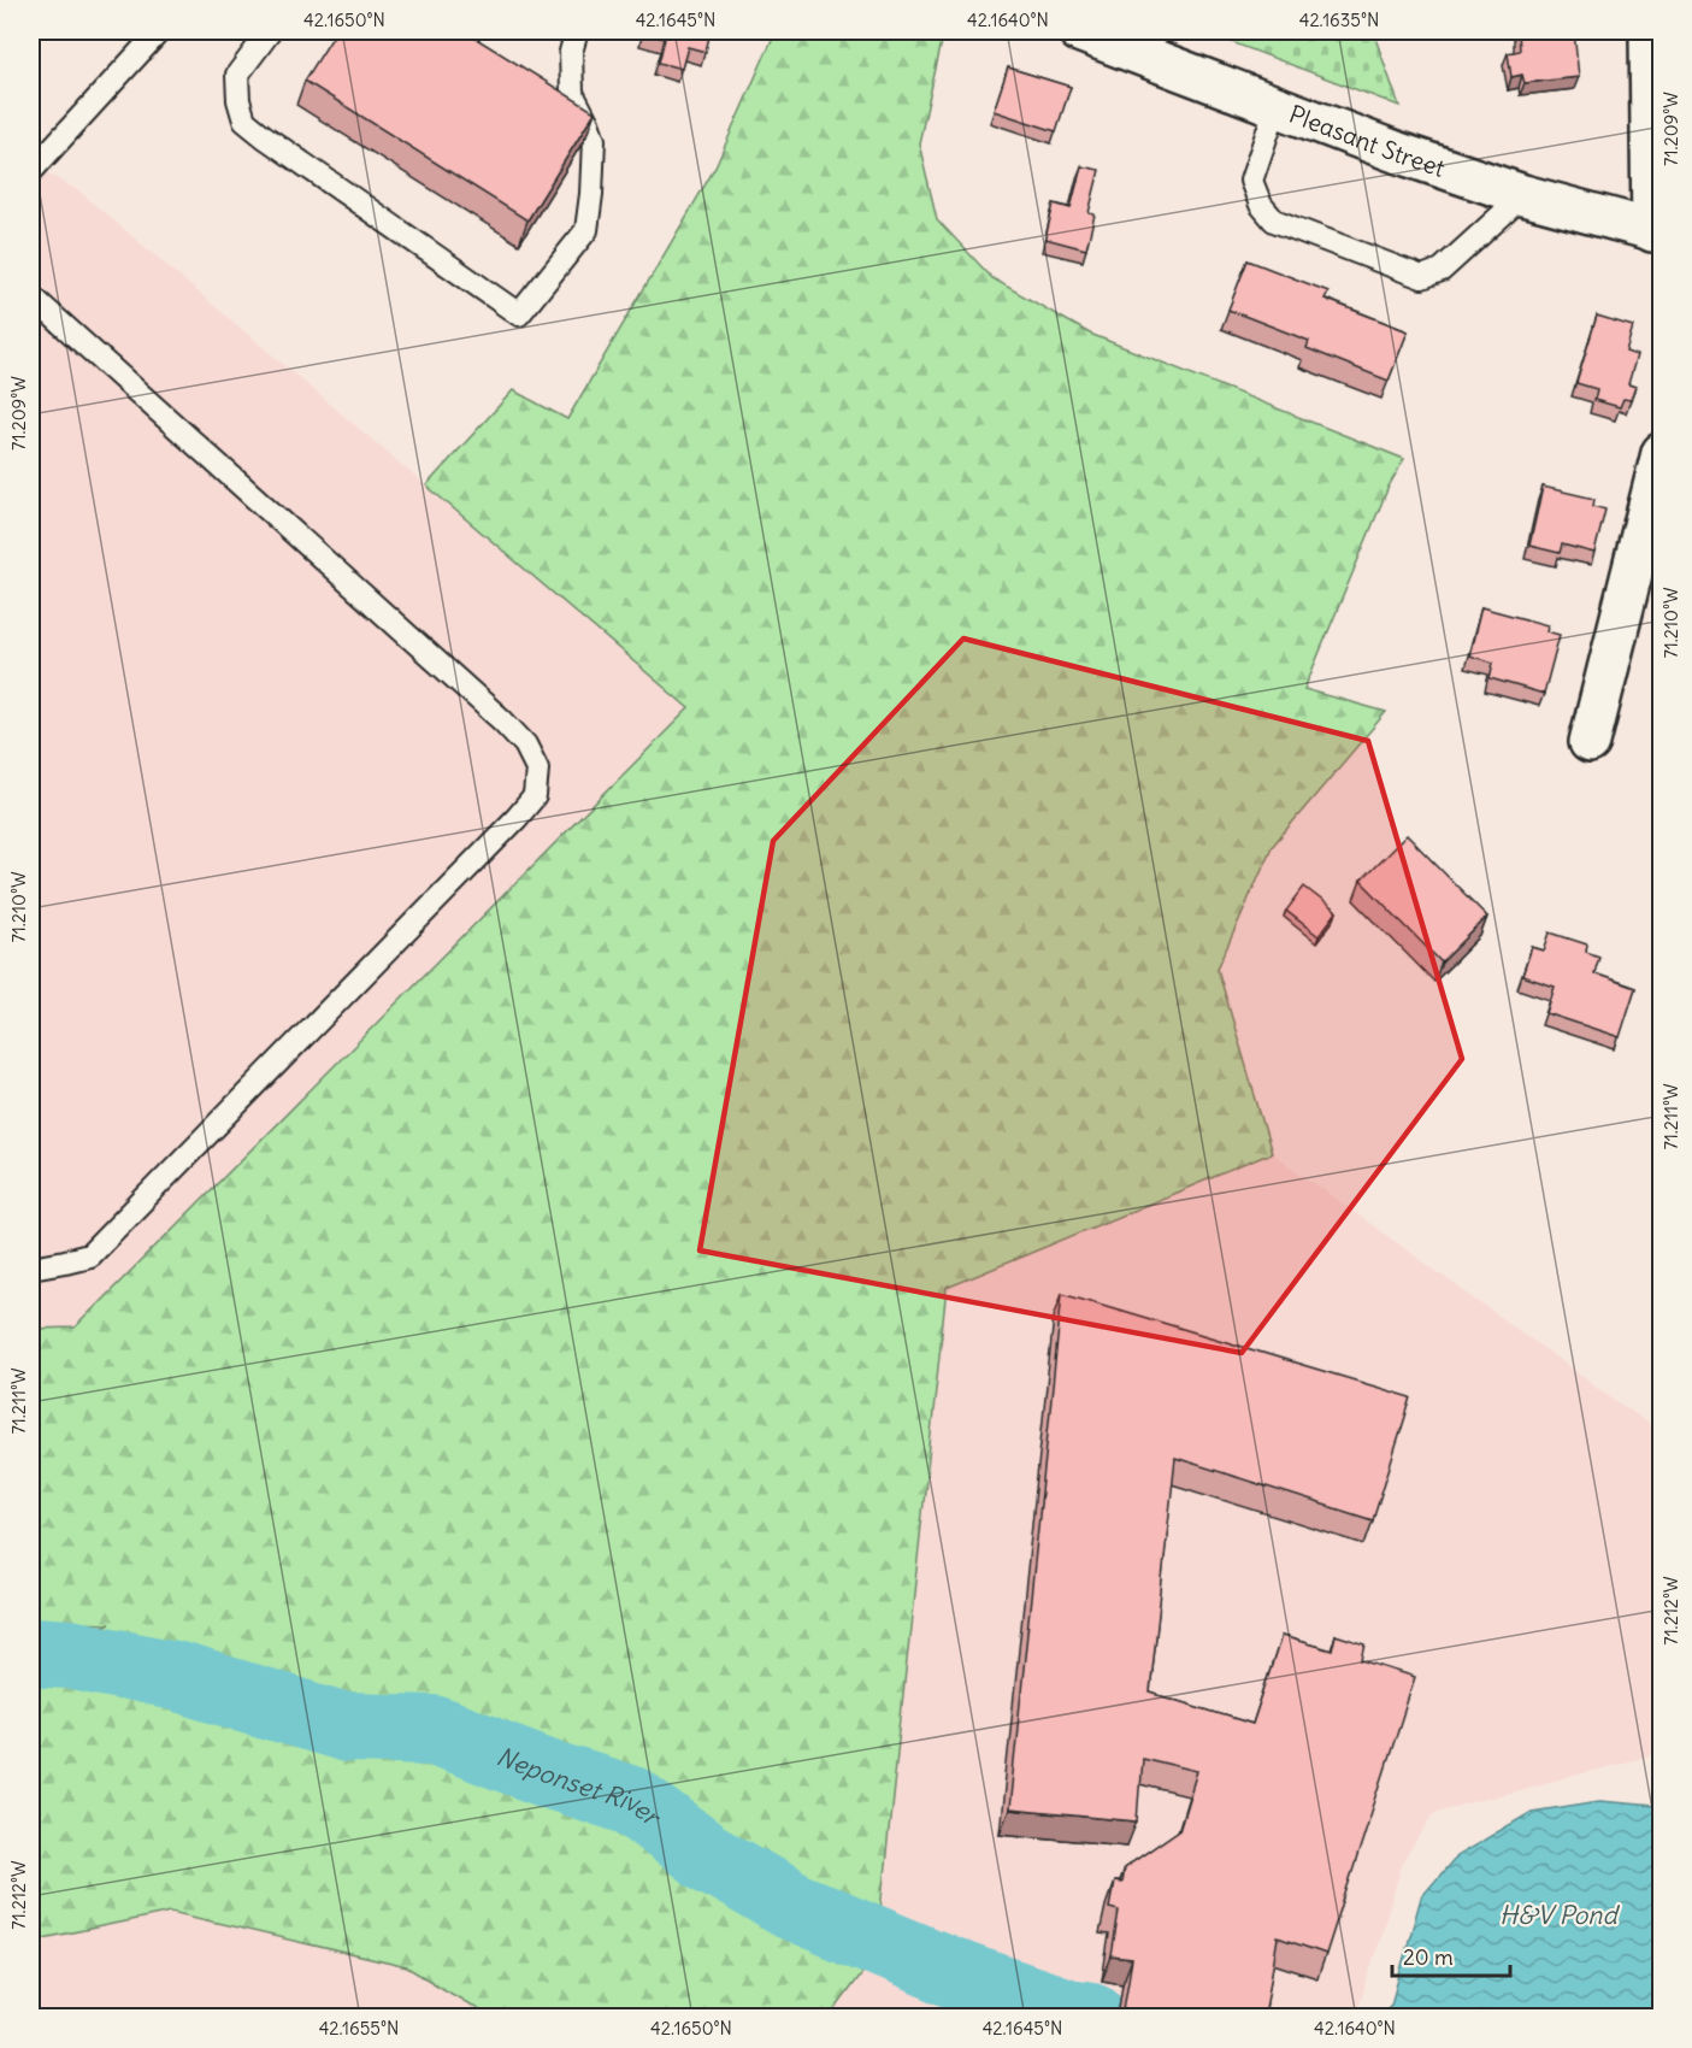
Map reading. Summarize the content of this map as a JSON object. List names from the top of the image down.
{
  "streets": {
    "street": ["Pleasant Street"]
  },
  "water": ["Neponset River", "H&V Pond"],
  "scale_bar": "20 m",
  "coordinates": [
    "42.1650°N",
    "42.1645°N",
    "42.1640°N",
    "42.1635°N",
    "71.209°W",
    "71.210°W",
    "71.211°W",
    "71.212°W",
    "42.1655°N"
  ]
}
